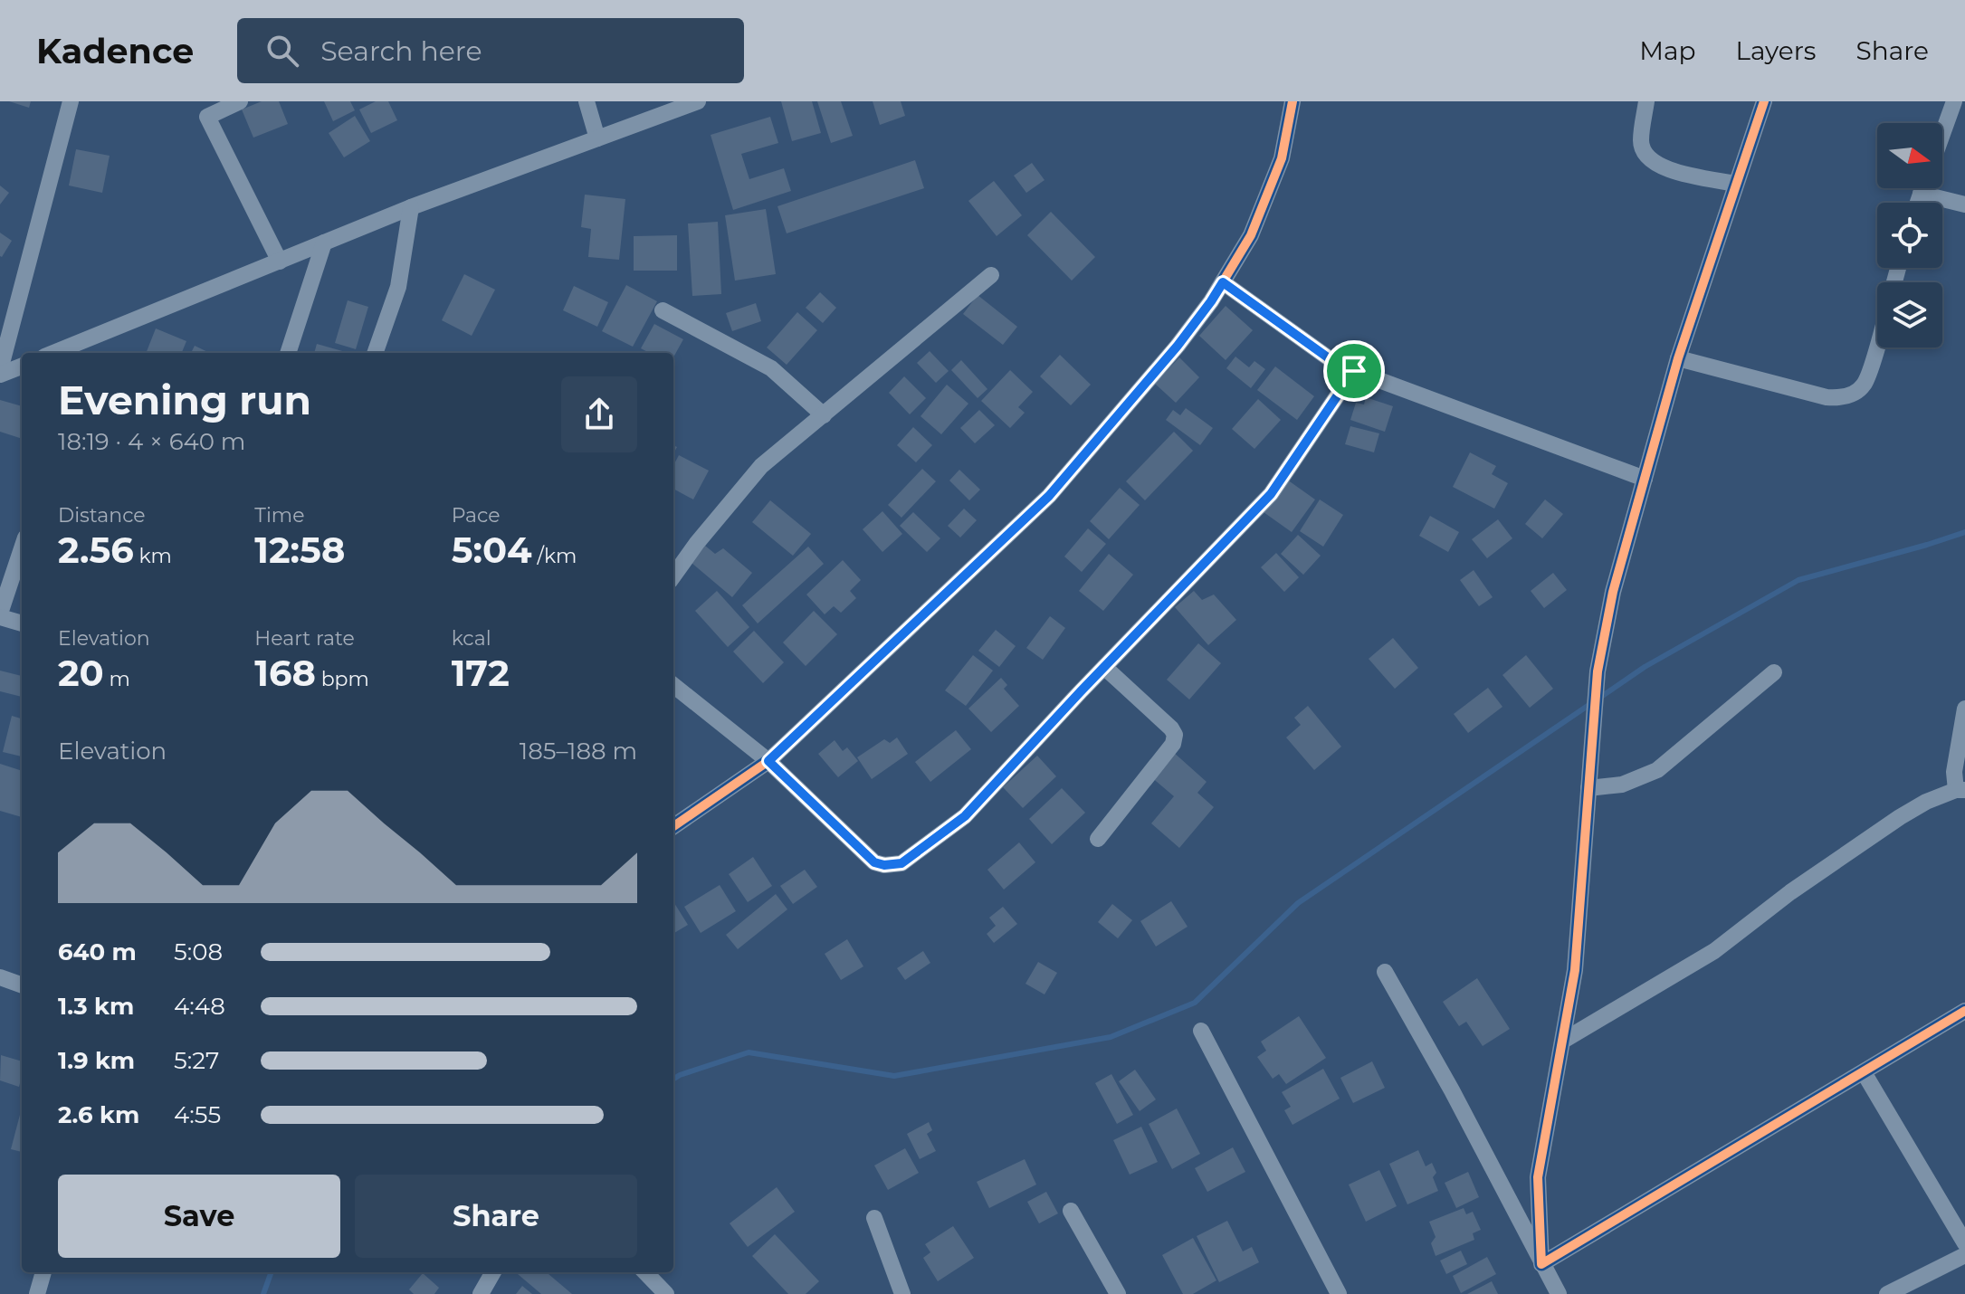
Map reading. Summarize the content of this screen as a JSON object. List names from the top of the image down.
{
  "north": "right",
  "page": {
    "header": "Kadence",
    "search": "Search here",
    "nav": ["Map", "Layers", "Share"],
    "heading": ["Evening run", "18:19 · 4 × 640 m"],
    "stats": [
      ["Distance", "2.56 km"],
      ["Time", "12:58"],
      ["Pace", "5:04 /km"],
      ["Elevation", "20 m"],
      ["Heart rate", "168 bpm"],
      ["kcal", "172"]
    ],
    "chart": ["Elevation", "185–188 m"],
    "list": [
      {
        "name": "640 m",
        "note": "5:08"
      },
      {
        "name": "1.3 km",
        "note": "4:48"
      },
      {
        "name": "1.9 km",
        "note": "5:27"
      },
      {
        "name": "2.6 km",
        "note": "4:55"
      }
    ],
    "buttons": ["Save", "Share"]
  }
}
